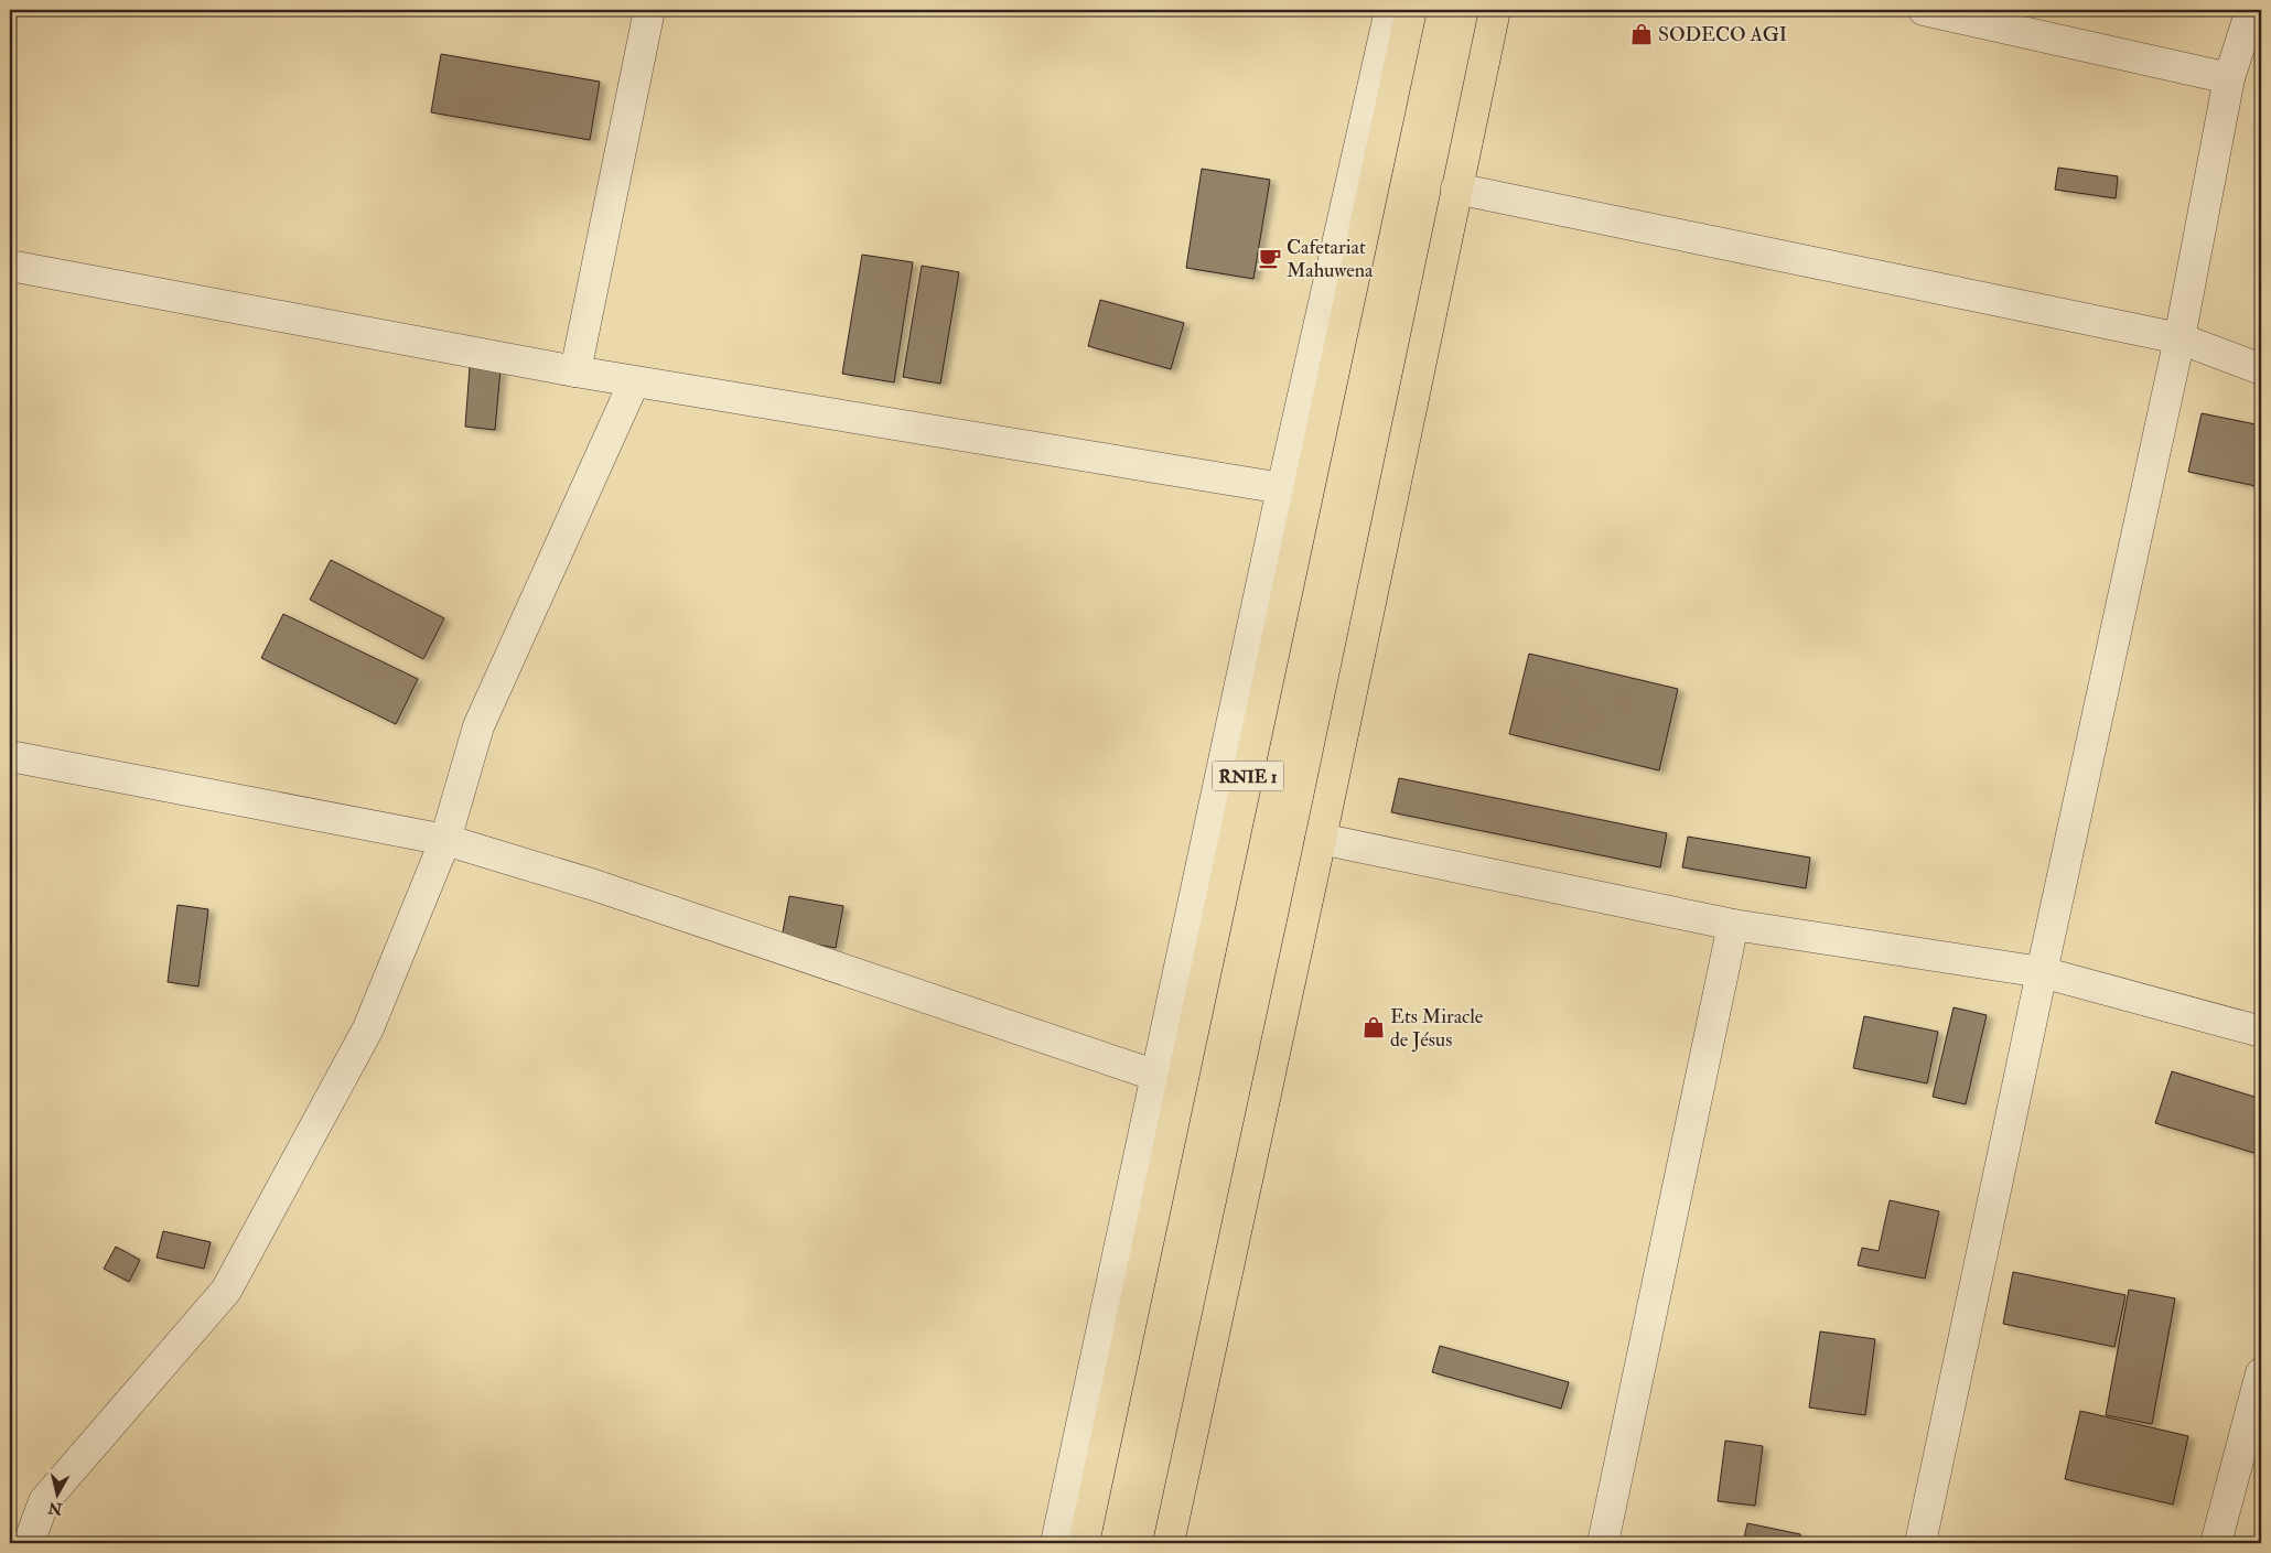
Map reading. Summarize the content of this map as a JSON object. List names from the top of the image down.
{
  "streets": {
    "highway": ["RNIE 1"]
  },
  "places": {
    "shop": ["SODECO AGI", "Ets Miracle de Jésus"],
    "cafe": ["Cafetariat Mahuwena"]
  },
  "north": "bottom"
}
